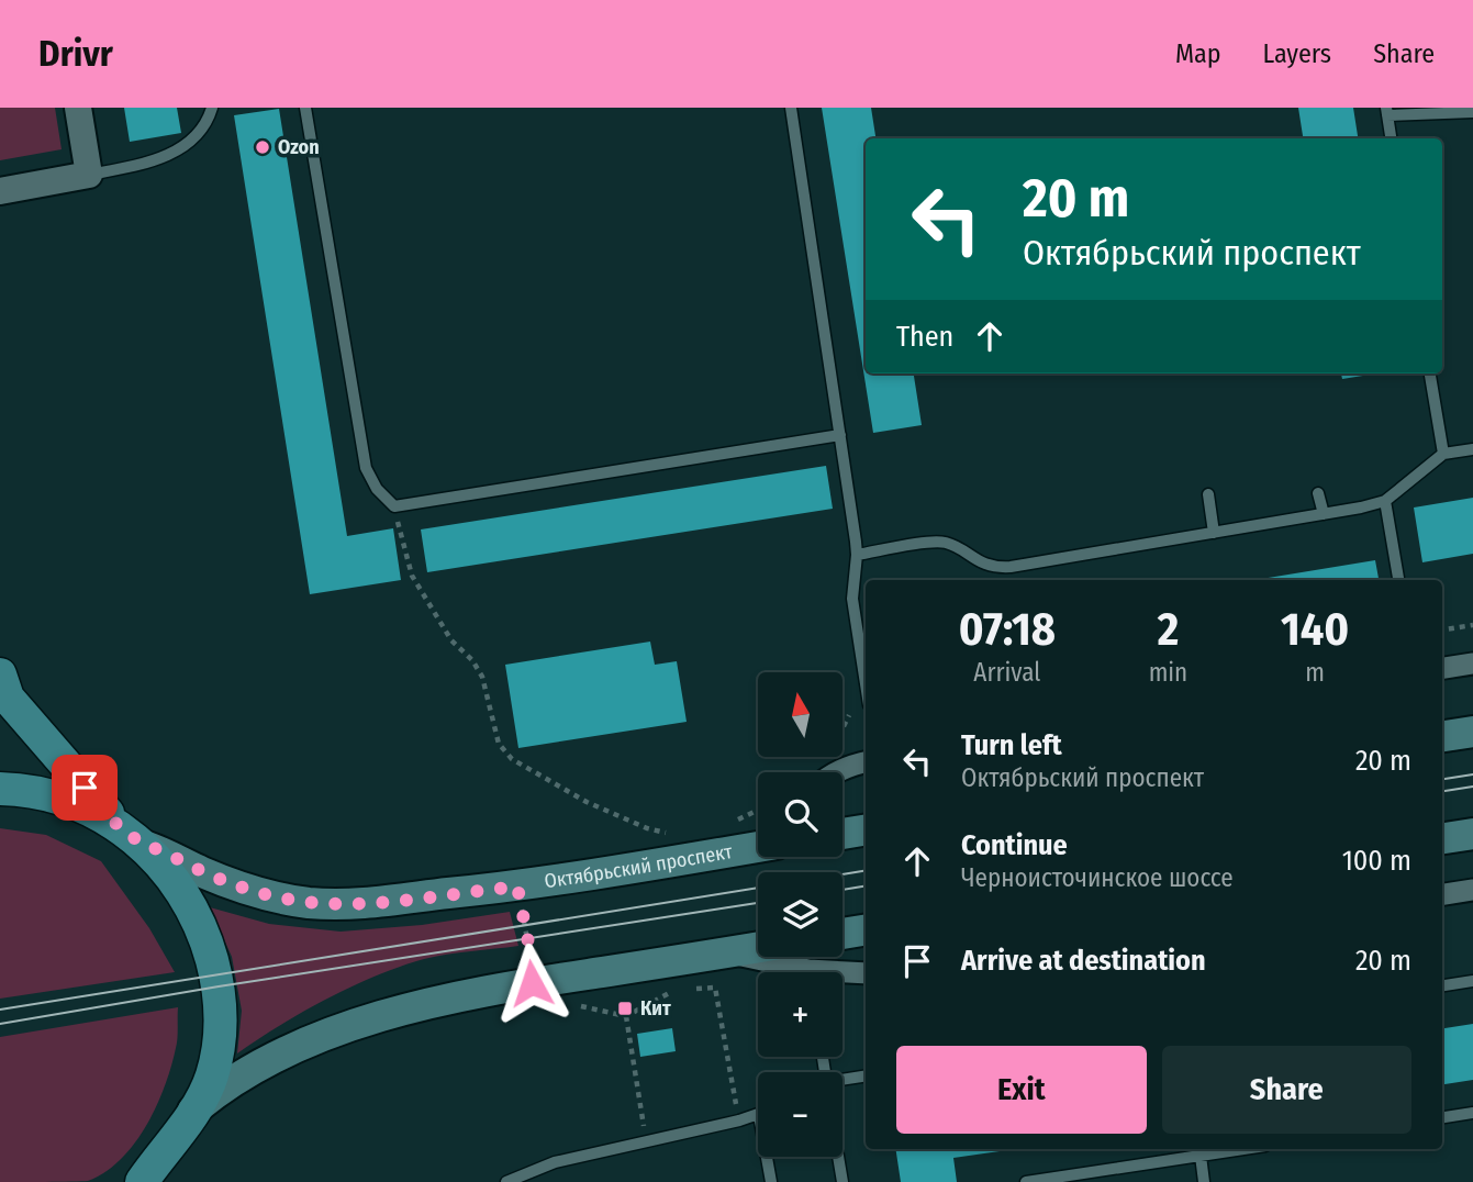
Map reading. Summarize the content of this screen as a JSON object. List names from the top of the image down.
{
  "streets": {
    "main road": ["Октябрьский проспект"]
  },
  "places": {
    "other": ["Ozon"],
    "transit": ["Кит"]
  },
  "north": "top",
  "page": {
    "header": "Drivr",
    "nav": ["Map", "Layers", "Share"],
    "turn": ["20 m", "Октябрьский проспект"],
    "then": "Then",
    "eta": [
      "07:18",
      "Arrival",
      "2",
      "min",
      "140",
      "m"
    ],
    "map_buttons": ["+", "−"],
    "list": [
      {
        "name": "Turn left",
        "note": "Октябрьский проспект",
        "value": "20 m"
      },
      {
        "name": "Continue",
        "note": "Черноисточинское шоссе",
        "value": "100 m"
      },
      {
        "name": "Arrive at destination",
        "value": "20 m"
      }
    ],
    "buttons": ["Exit", "Share"]
  }
}
